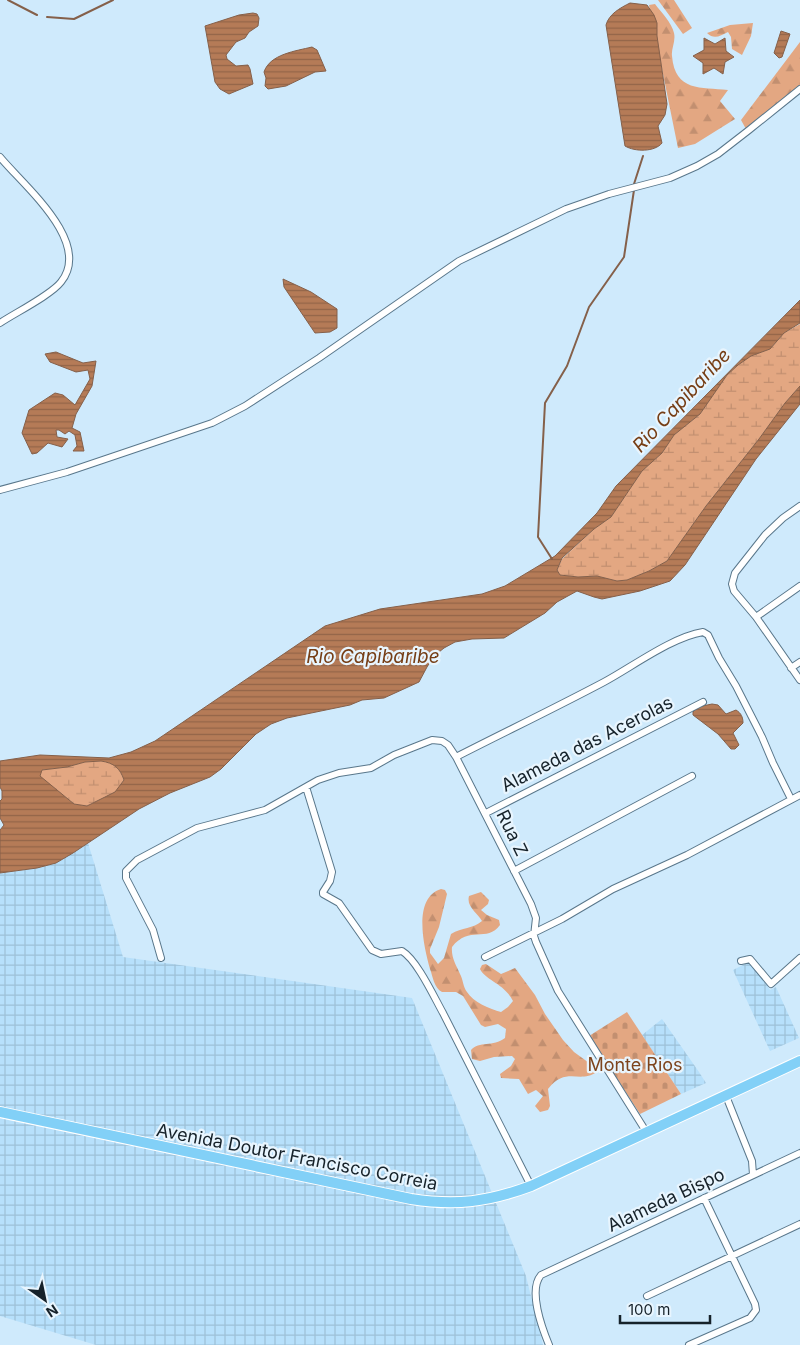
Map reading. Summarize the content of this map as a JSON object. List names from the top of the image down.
{
  "streets": {
    "main road": ["Avenida Doutor Francisco Correia"],
    "street": ["Alameda das Acerolas", "Rua Z", "Alameda Bispo"]
  },
  "crossings": [
    ["Alameda das Acerolas", "Rua Z"],
    ["Rua Z", "Avenida Doutor Francisco Correia"]
  ],
  "water": ["Rio Capibaribe"],
  "parks": ["Monte Rios"],
  "scale_bar": "100 m",
  "north": "bottom right"
}
